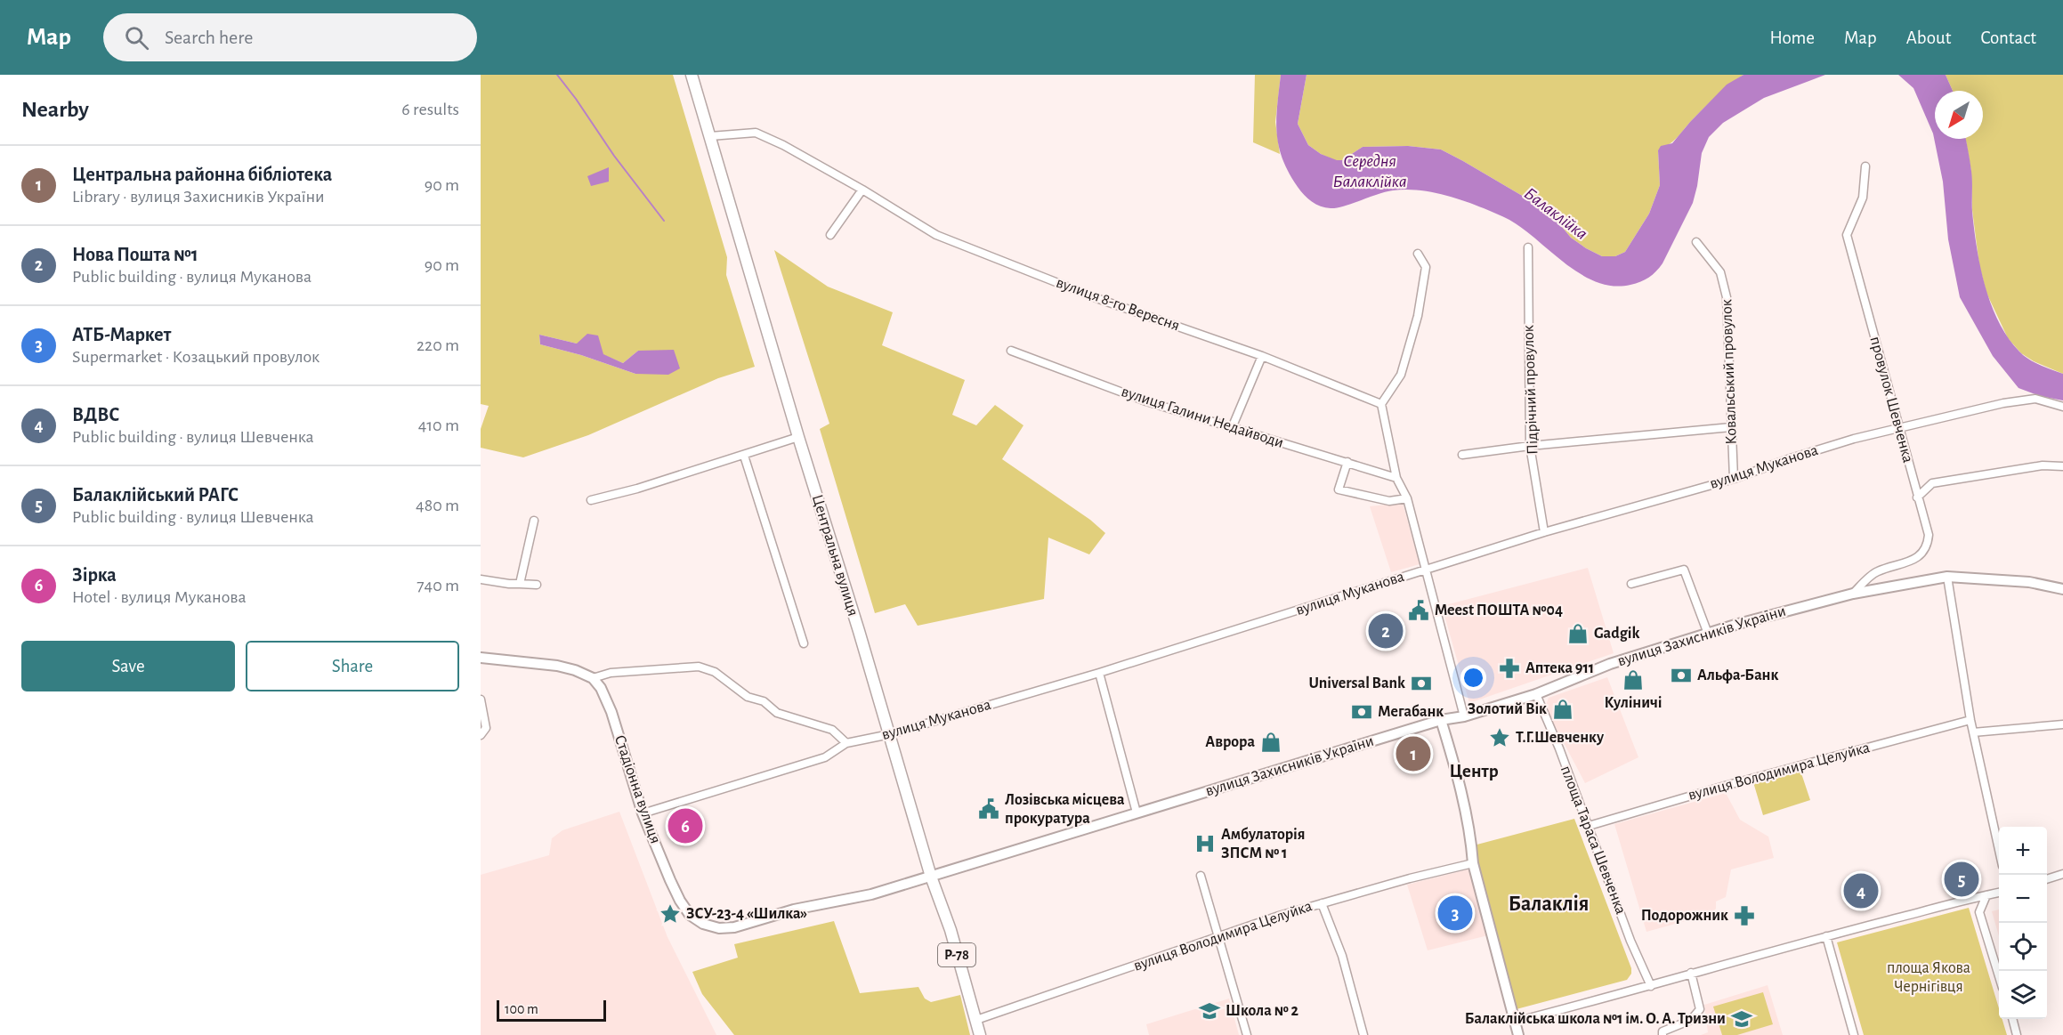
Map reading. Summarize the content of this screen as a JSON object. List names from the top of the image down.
{
  "streets": {
    "main road": ["Центральна вулиця", "Р-78"],
    "street": [
      "вулиця 8-го Вересня",
      "Ковальський провулок",
      "Підрічний провулок",
      "провулок Шевченка",
      "вулиця Галини Недайводи",
      "вулиця Муканова",
      "вулиця Захисників України",
      "вулиця Володимира Целуйка",
      "Стадіонна вулиця",
      "площа Тараса Шевченка"
    ]
  },
  "crossings": [
    ["вулиця 8-го Вересня", "Центральна вулиця"],
    ["Ковальський провулок", "вулиця Муканова"],
    ["Підрічний провулок", "вулиця Муканова"],
    ["провулок Шевченка", "вулиця Муканова"],
    ["провулок Шевченка", "вулиця Захисників України"],
    ["вулиця Муканова", "Центральна вулиця"],
    ["вулиця Муканова", "Стадіонна вулиця"],
    ["Центральна вулиця", "вулиця Захисників України"],
    ["Центральна вулиця", "вулиця Володимира Целуйка"],
    ["вулиця Захисників України", "Стадіонна вулиця"],
    ["вулиця Захисників України", "площа Тараса Шевченка"],
    ["вулиця Володимира Целуйка", "площа Тараса Шевченка"]
  ],
  "districts": ["Центр", "Балаклія"],
  "water": ["Середня Балаклійка", "Балаклійка"],
  "parks": ["площа Якова Чернігівця"],
  "places": {
    "public building": ["Meest ПОШТА №04", "Лозівська місцева прокуратура"],
    "shop": [
      "Gadgik",
      "Куліничі",
      "Золотий Вік",
      "Аврора"
    ],
    "pharmacy": ["Аптека 911", "Подорожник"],
    "bank": ["Альфа-Банк", "Universal Bank", "Мегабанк"],
    "place": ["Т.Г.Шевченку", "ЗСУ-23-4 «Шилка»"],
    "hospital": ["Амбулаторія ЗПСМ № 1"],
    "school or university": ["Школа № 2", "Балаклійська школа №1 ім. О. А. Тризни"]
  },
  "scale_bar": "100 m",
  "north": "bottom left",
  "page": {
    "header": "Map",
    "search": "Search here",
    "nav": [
      "Home",
      "Map",
      "About",
      "Contact"
    ],
    "heading": ["Nearby", "6 results"],
    "list": [
      {
        "mark": "1",
        "name": "Центральна районна бібліотека",
        "note": "Library · вулиця Захисників України",
        "value": "90 m"
      },
      {
        "mark": "2",
        "name": "Нова Пошта №1",
        "note": "Public building · вулиця Муканова",
        "value": "90 m"
      },
      {
        "mark": "3",
        "name": "АТБ-Маркет",
        "note": "Supermarket · Козацький провулок",
        "value": "220 m"
      },
      {
        "mark": "4",
        "name": "ВДВС",
        "note": "Public building · вулиця Шевченка",
        "value": "410 m"
      },
      {
        "mark": "5",
        "name": "Балаклійський РАГС",
        "note": "Public building · вулиця Шевченка",
        "value": "480 m"
      },
      {
        "mark": "6",
        "name": "Зірка",
        "note": "Hotel · вулиця Муканова",
        "value": "740 m"
      }
    ],
    "pins": [
      "2",
      "1",
      "6",
      "5",
      "4",
      "3"
    ],
    "buttons": ["Save", "Share"],
    "map_buttons": ["+", "−"],
    "scale": "100 m"
  }
}
